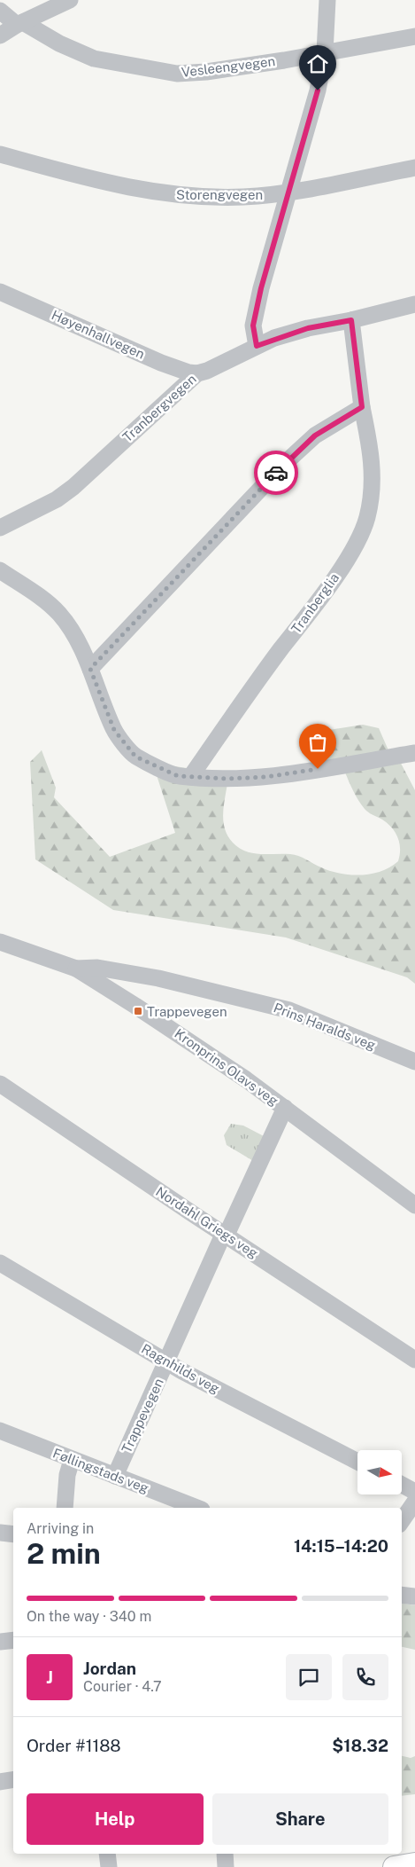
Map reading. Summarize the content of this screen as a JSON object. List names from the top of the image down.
{
  "streets": {
    "street": [
      "Vesleengvegen",
      "Storengvegen",
      "Høyenhallvegen",
      "Tranbergvegen",
      "Tranberglia",
      "Prins Haralds veg",
      "Kronprins Olavs veg",
      "Nordahl Griegs veg",
      "Ragnhilds veg",
      "Trappevegen",
      "Føllingstads veg"
    ]
  },
  "crossings": [
    ["Høyenhallvegen", "Tranbergvegen"],
    ["Tranbergvegen", "Tranberglia"],
    ["Prins Haralds veg", "Kronprins Olavs veg"],
    ["Kronprins Olavs veg", "Trappevegen"],
    ["Nordahl Griegs veg", "Trappevegen"],
    ["Ragnhilds veg", "Trappevegen"],
    ["Trappevegen", "Føllingstads veg"]
  ],
  "places": {
    "transit": ["Trappevegen"]
  },
  "north": "right",
  "page": {
    "heading": ["2 min", "Arriving in", "14:15–14:20"],
    "panel": [
      "Jordan",
      "Courier · 4.7",
      "Order #1188",
      "$18.32"
    ],
    "bar": "On the way · 340 m",
    "round": "J",
    "buttons": ["Help", "Share"]
  }
}
